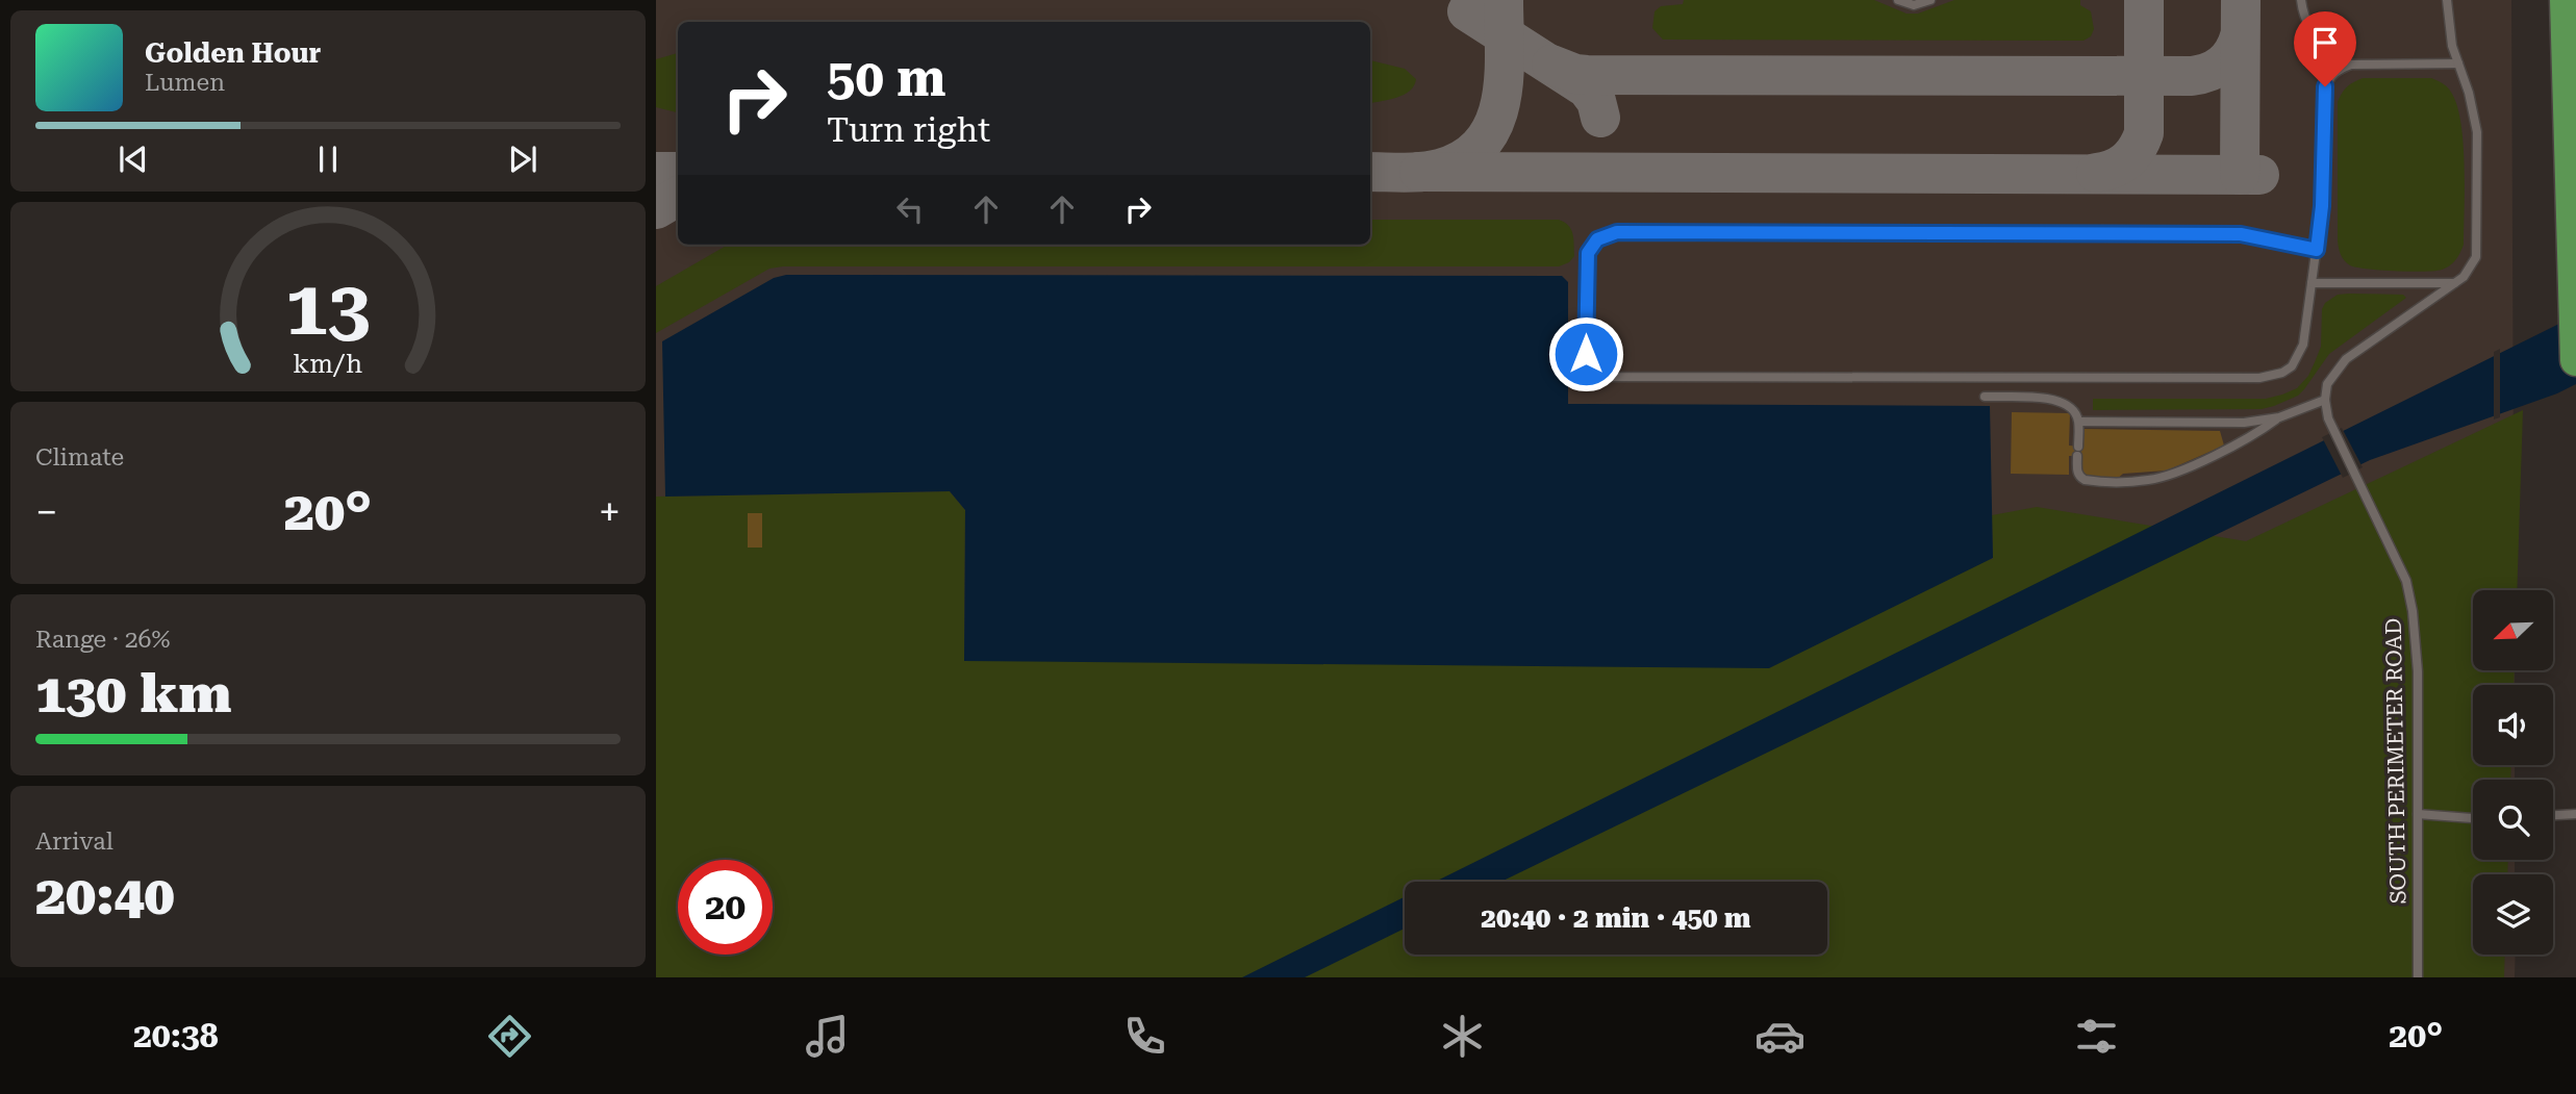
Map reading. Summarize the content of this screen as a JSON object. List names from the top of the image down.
{
  "streets": {
    "lane": ["SOUTH PERIMETER ROAD"]
  },
  "north": "bottom left",
  "page": {
    "turn": ["50 m", "Turn right"],
    "song": ["Golden Hour", "Lumen"],
    "tile": [
      "Climate",
      ["Range · 26%", "130 km"],
      ["Arrival", "20:40"]
    ],
    "heat": ["−", "20°", "+"],
    "limit": "20",
    "trip": "20:40 · 2 min · 450 m",
    "tabs": ["20:38", "20°"],
    "gauge": ["13", "km/h"]
  }
}
